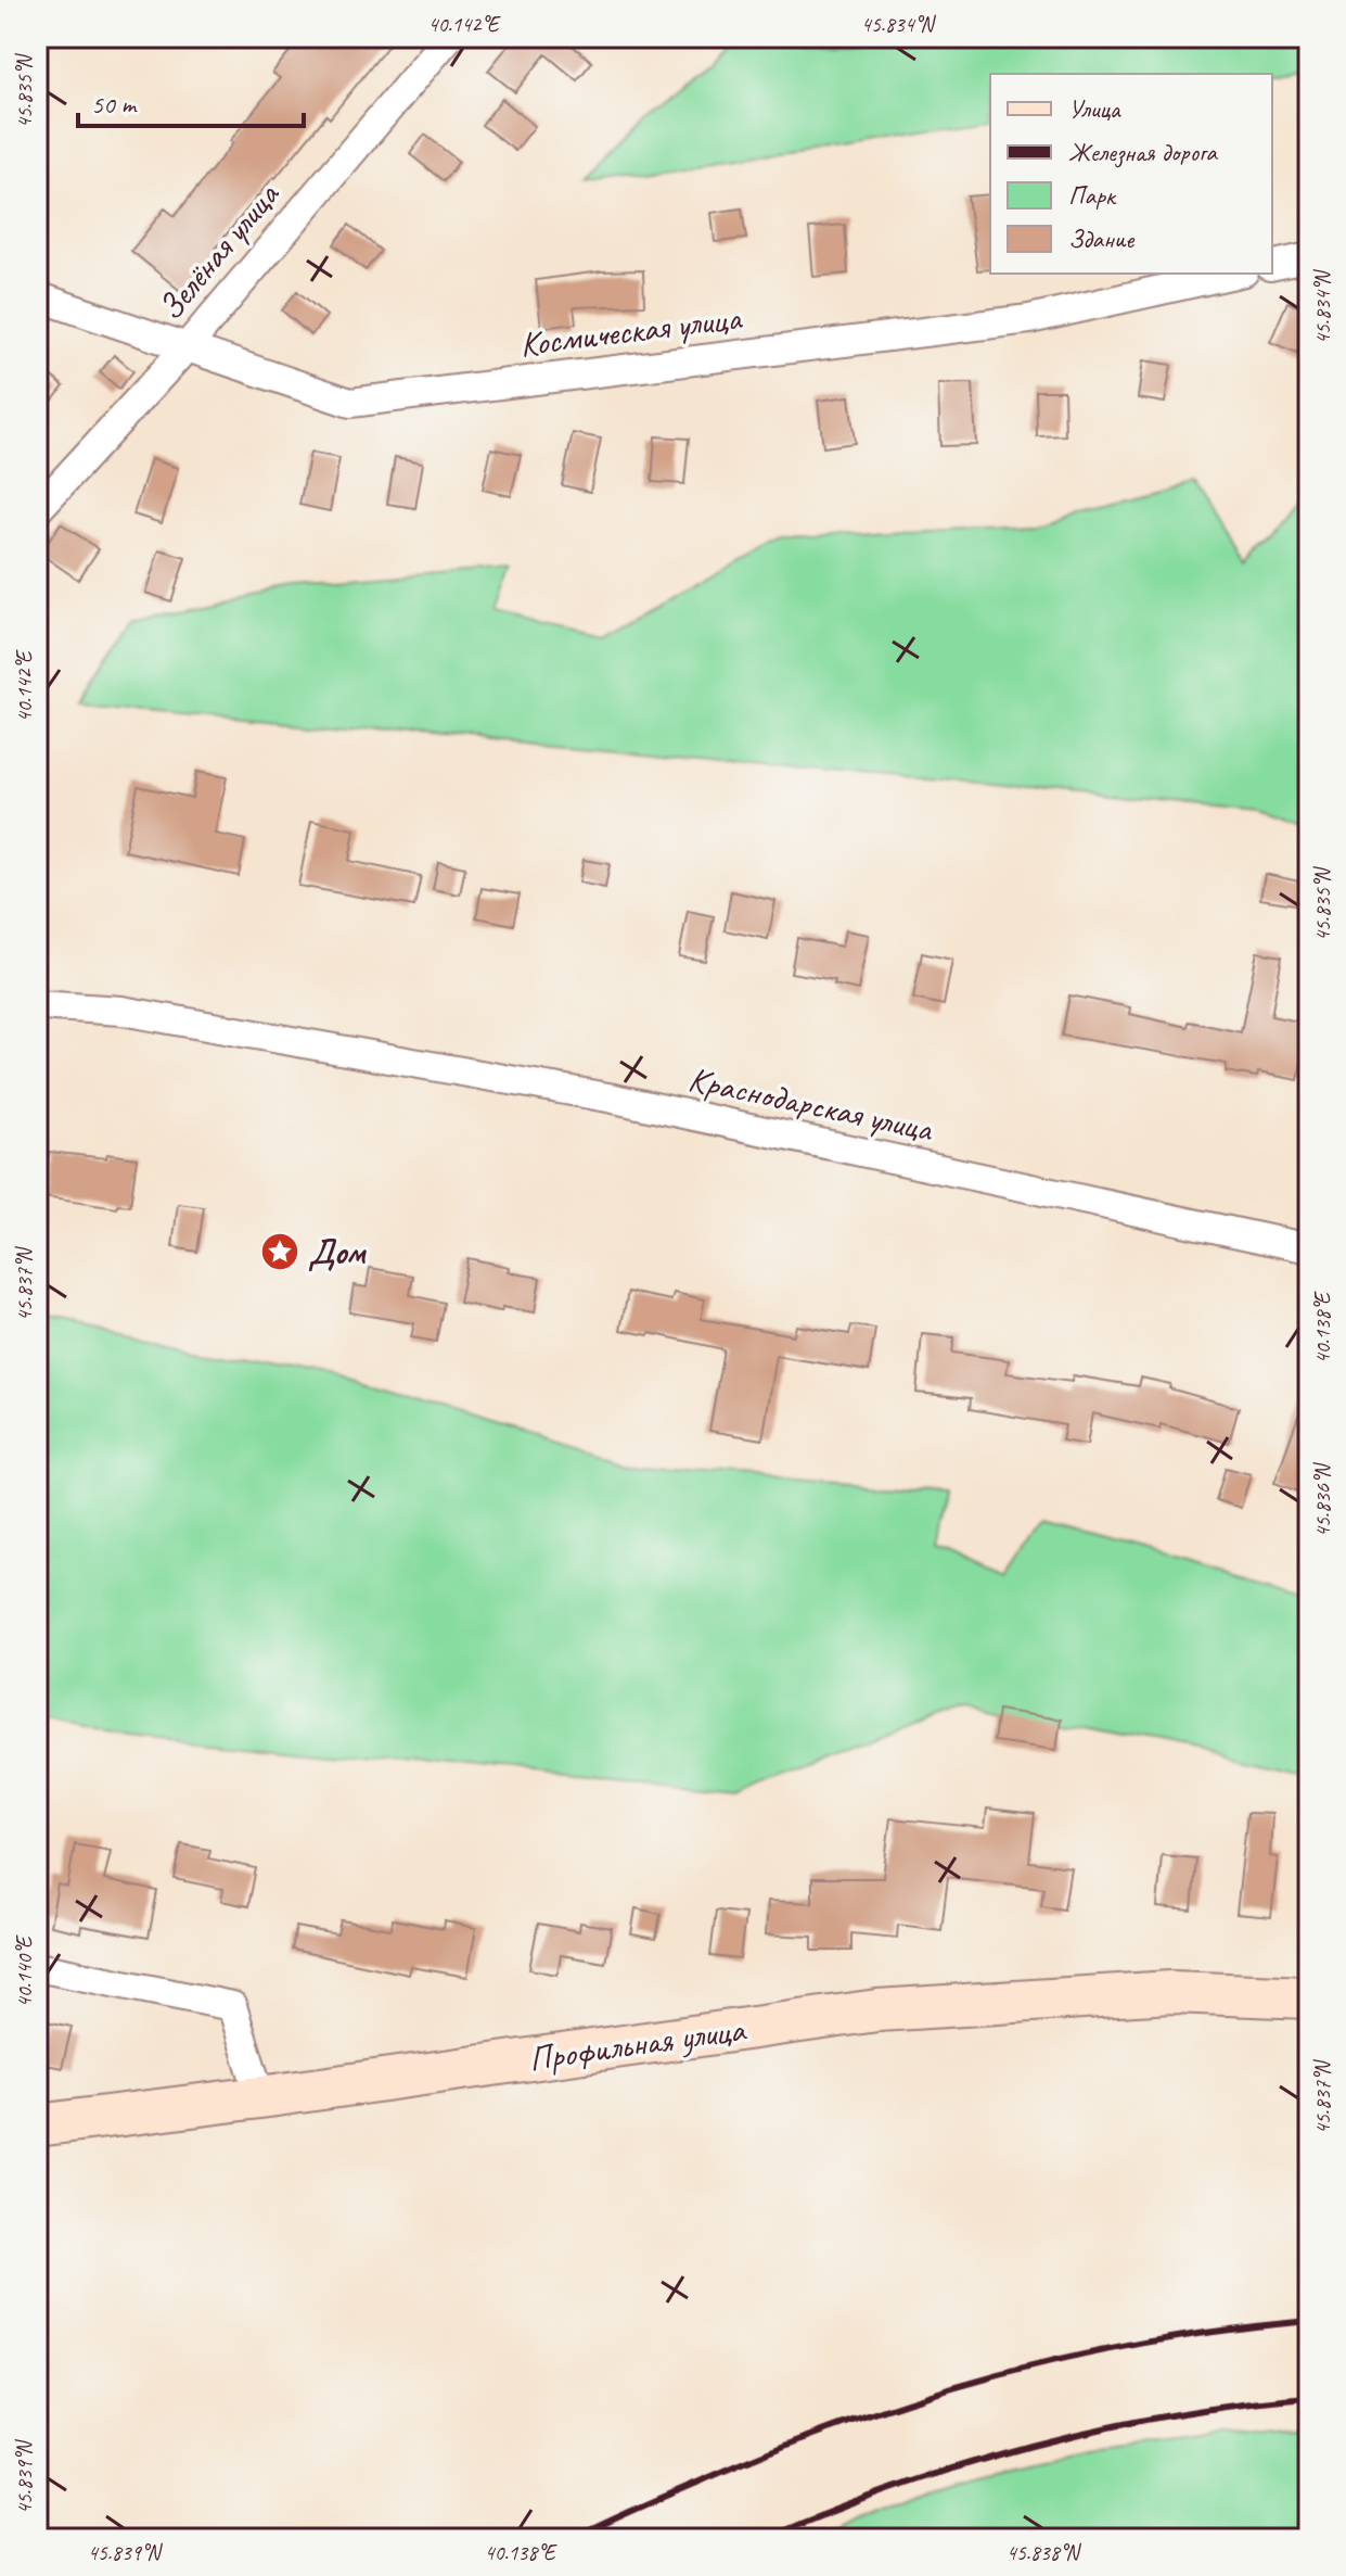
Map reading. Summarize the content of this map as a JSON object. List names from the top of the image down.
{
  "streets": {
    "main road": ["Профильная улица"],
    "street": ["Зелёная улица", "Космическая улица", "Краснодарская улица"]
  },
  "crossings": [
    ["Зелёная улица", "Космическая улица"]
  ],
  "places": {
    "place": ["Дом"]
  },
  "legend": [
    "Улица",
    "Железная дорога",
    "Парк",
    "Здание"
  ],
  "scale_bar": "50 m",
  "coordinates": [
    "40.142°E",
    "45.834°N",
    "45.835°N",
    "45.837°N",
    "40.138°E",
    "45.836°N",
    "40.140°E",
    "45.839°N",
    "45.838°N"
  ]
}
